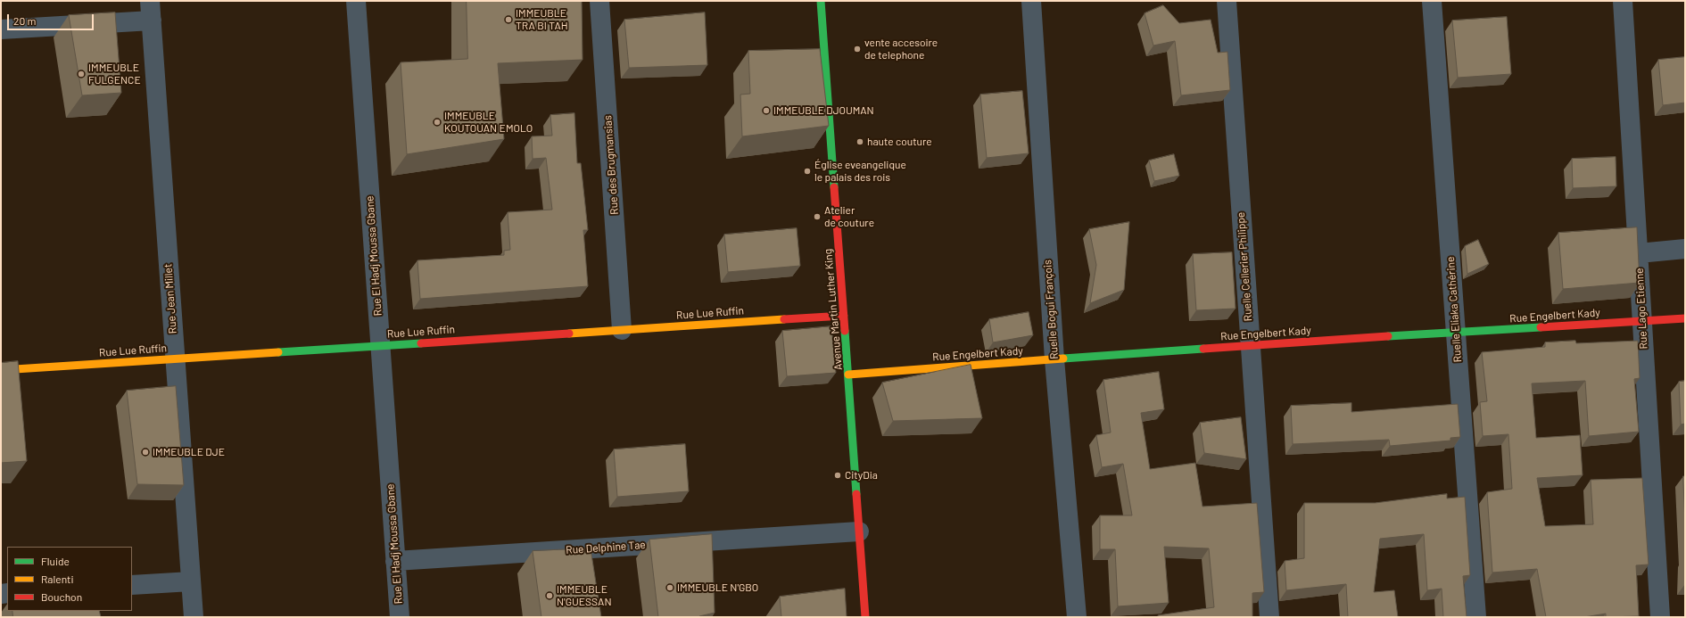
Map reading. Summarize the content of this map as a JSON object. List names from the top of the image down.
{
  "streets": {
    "street": [
      "Rue des Brugmansias",
      "Rue El Hadj Moussa Gbane",
      "Ruelle Cellerier Philippe",
      "Rue Jean Millet",
      "Rue Lago Etienne",
      "Avenue Martin Luther King",
      "Ruelle Bogui François",
      "Ruelle Eliaka Cathérine",
      "Rue Lue Ruffin",
      "Rue Engelbert Kady",
      "Rue Delphine Tae"
    ]
  },
  "crossings": [
    ["Rue des Brugmansias", "Rue Lue Ruffin"],
    ["Rue El Hadj Moussa Gbane", "Rue Lue Ruffin"],
    ["Rue El Hadj Moussa Gbane", "Rue Delphine Tae"],
    ["Ruelle Cellerier Philippe", "Rue Engelbert Kady"],
    ["Rue Jean Millet", "Rue Lue Ruffin"],
    ["Rue Lago Etienne", "Rue Engelbert Kady"],
    ["Avenue Martin Luther King", "Rue Lue Ruffin"],
    ["Avenue Martin Luther King", "Rue Engelbert Kady"],
    ["Avenue Martin Luther King", "Rue Delphine Tae"],
    ["Ruelle Bogui François", "Rue Engelbert Kady"],
    ["Ruelle Eliaka Cathérine", "Rue Engelbert Kady"]
  ],
  "places": [
    "IMMEUBLE TRA BI TAH",
    "vente accesoire de telephone",
    "IMMEUBLE FULGENCE",
    "IMMEUBLE DJOUMAN",
    "IMMEUBLE KOUTOUAN EMOLO",
    "haute couture",
    "Église eveangelique le palais des rois",
    "Atelier de couture",
    "IMMEUBLE DJE",
    "CityDia",
    "IMMEUBLE N'GBO",
    "IMMEUBLE N'GUESSAN"
  ],
  "legend": ["Fluide", "Ralenti", "Bouchon"],
  "scale_bar": "20 m"
}
